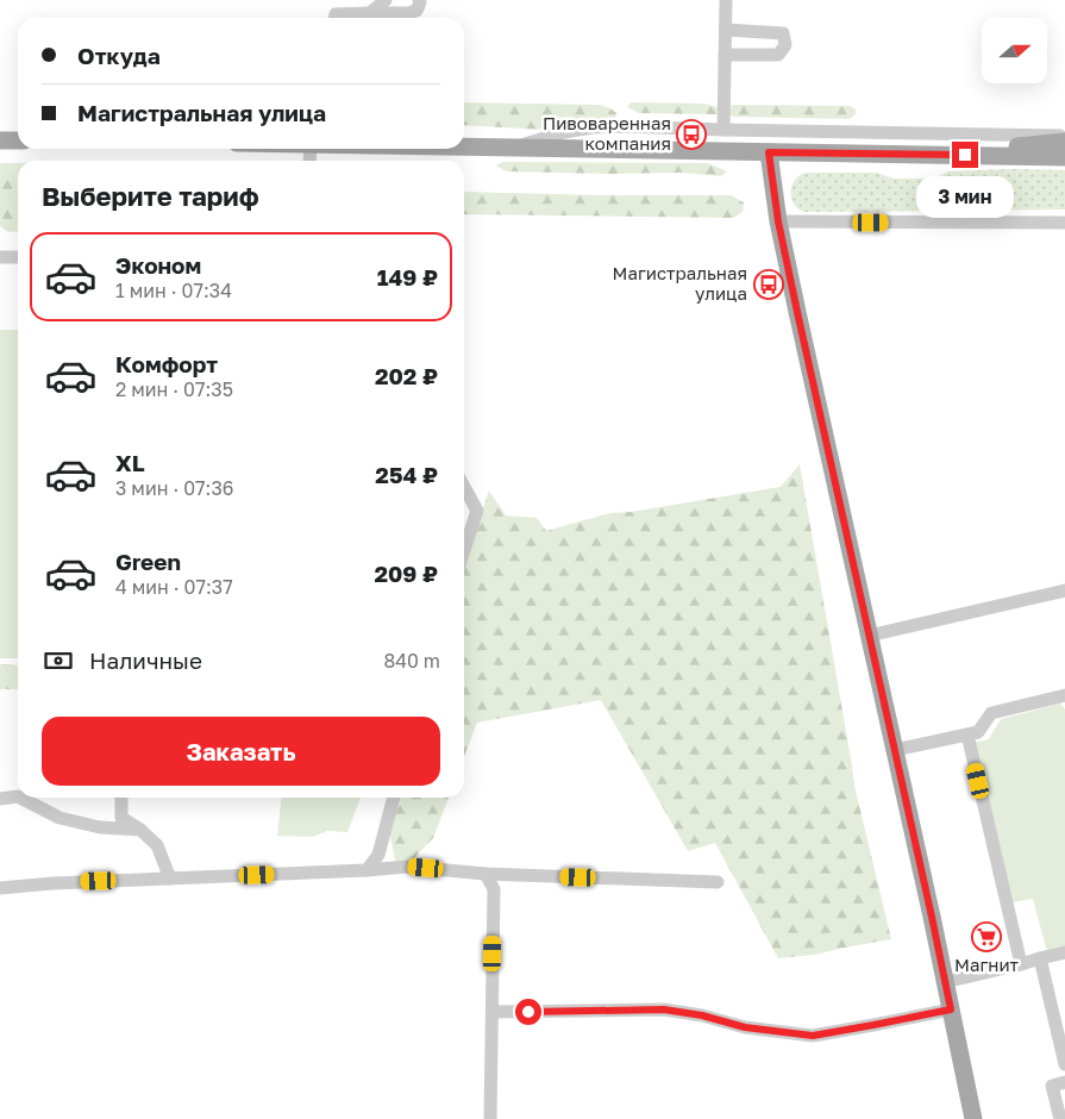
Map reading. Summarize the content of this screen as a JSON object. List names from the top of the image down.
{
  "places": {
    "bus stop": ["Пивоваренная компания", "Магистральная улица"],
    "supermarket": ["Магнит"]
  },
  "north": "right",
  "page": {
    "banner": ["Откуда", "Магистральная улица"],
    "heading": "Выберите тариф",
    "bubble": "3 мин",
    "list": [
      {
        "name": "Эконом",
        "note": "1 мин · 07:34",
        "value": "149 ₽"
      },
      {
        "name": "Комфорт",
        "note": "2 мин · 07:35",
        "value": "202 ₽"
      },
      {
        "name": "XL",
        "note": "3 мин · 07:36",
        "value": "254 ₽"
      },
      {
        "name": "Green",
        "note": "4 мин · 07:37",
        "value": "209 ₽"
      }
    ],
    "pay": ["Наличные", "840 m"],
    "buttons": "Заказать"
  }
}
